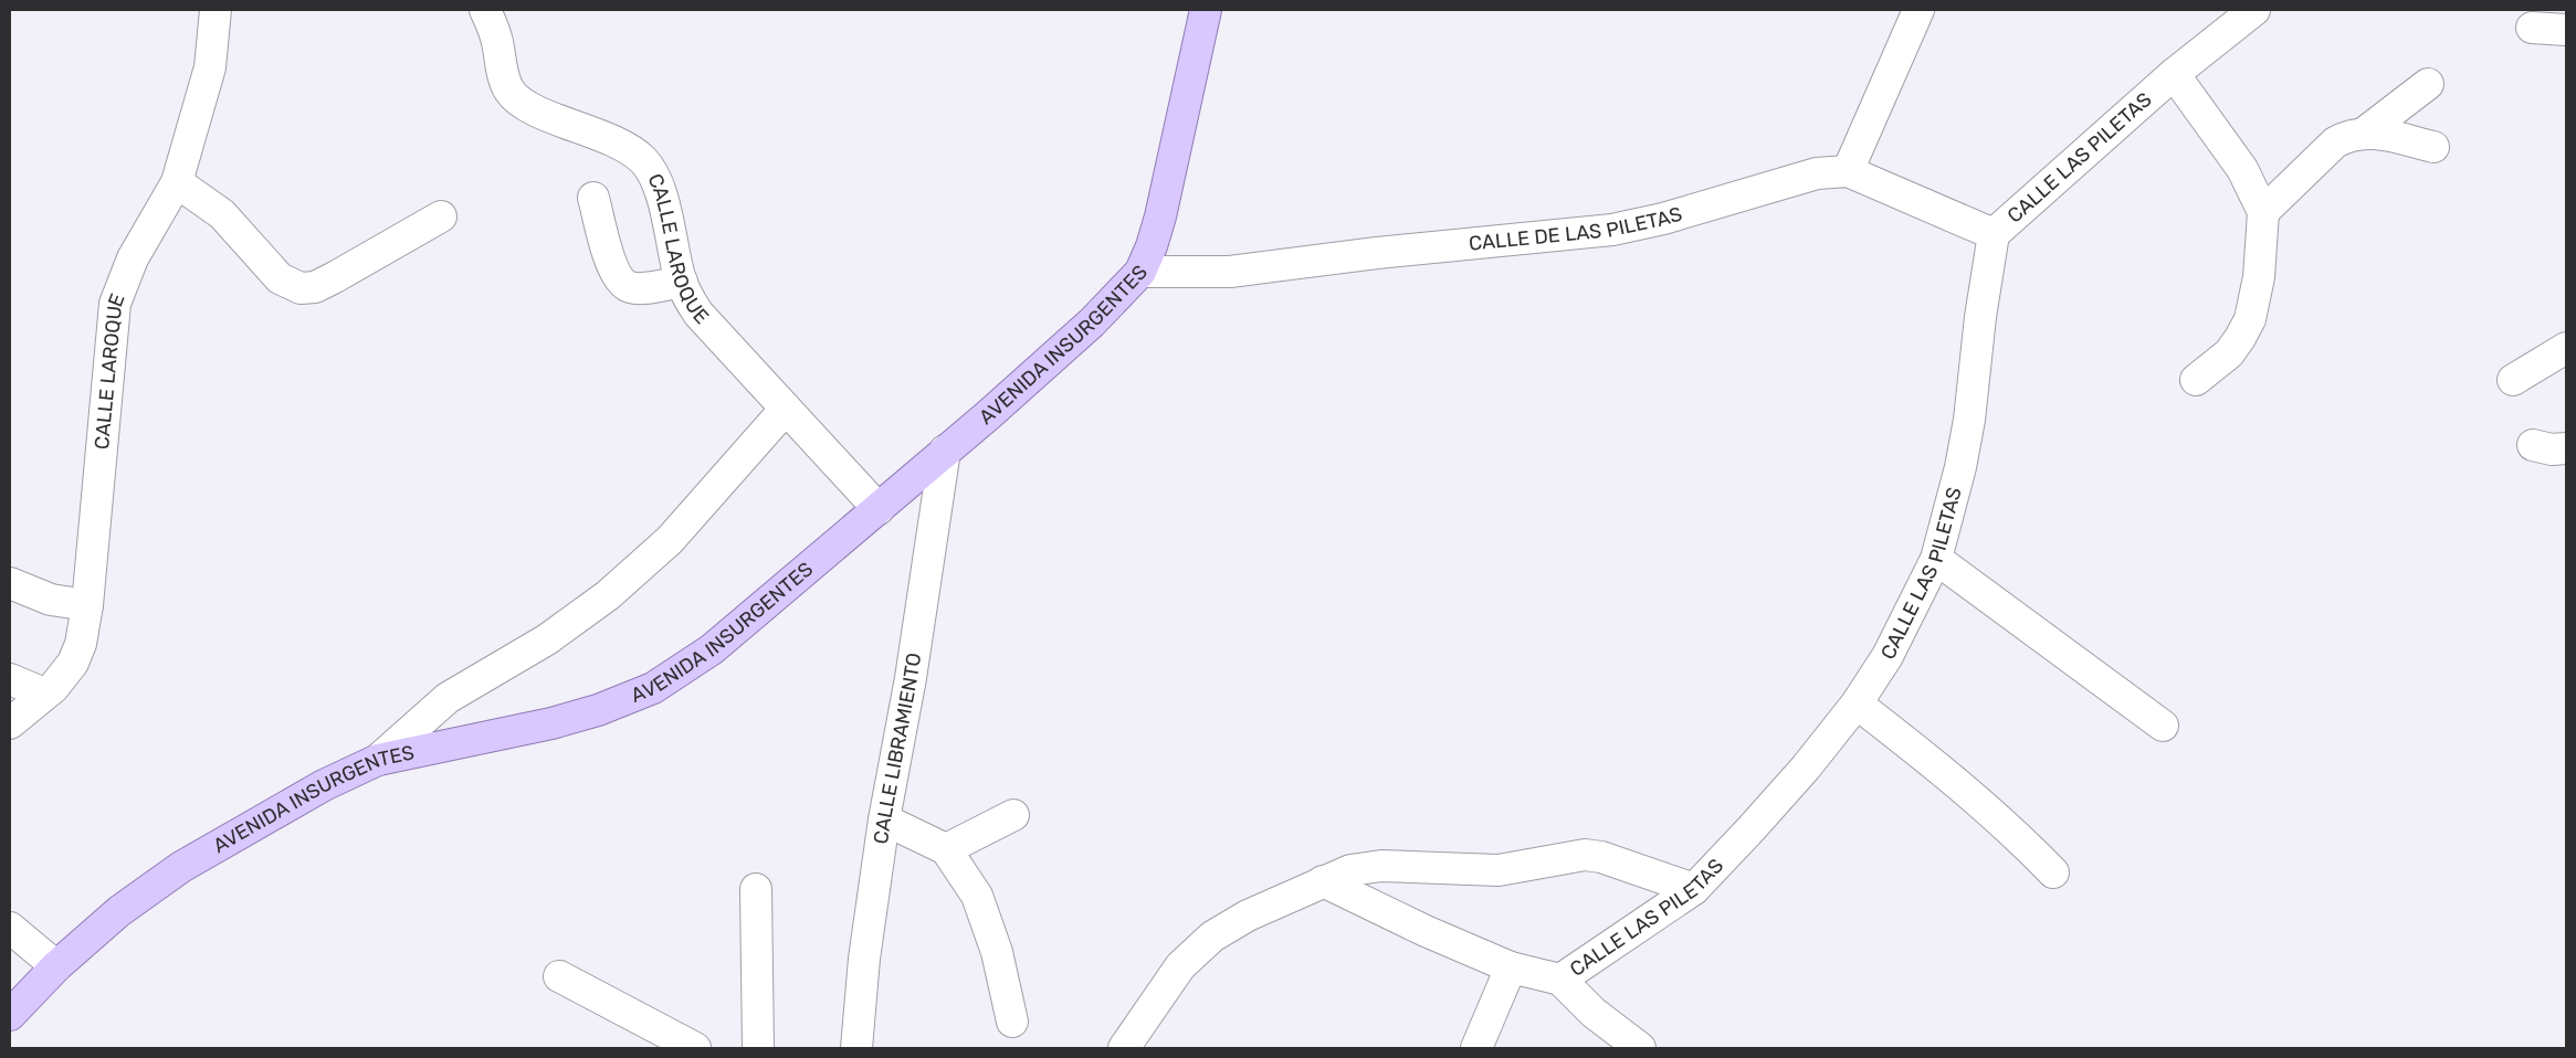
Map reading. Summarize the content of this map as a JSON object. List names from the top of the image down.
{
  "streets": {
    "main road": ["AVENIDA INSURGENTES"],
    "street": [
      "CALLE LAS PILETAS",
      "CALLE DE LAS PILETAS",
      "CALLE LAROQUE",
      "CALLE LIBRAMIENTO"
    ]
  },
  "crossings": [
    ["CALLE LAS PILETAS", "CALLE DE LAS PILETAS"],
    ["CALLE DE LAS PILETAS", "AVENIDA INSURGENTES"],
    ["CALLE LAROQUE", "AVENIDA INSURGENTES"],
    ["AVENIDA INSURGENTES", "CALLE LIBRAMIENTO"]
  ]
}
